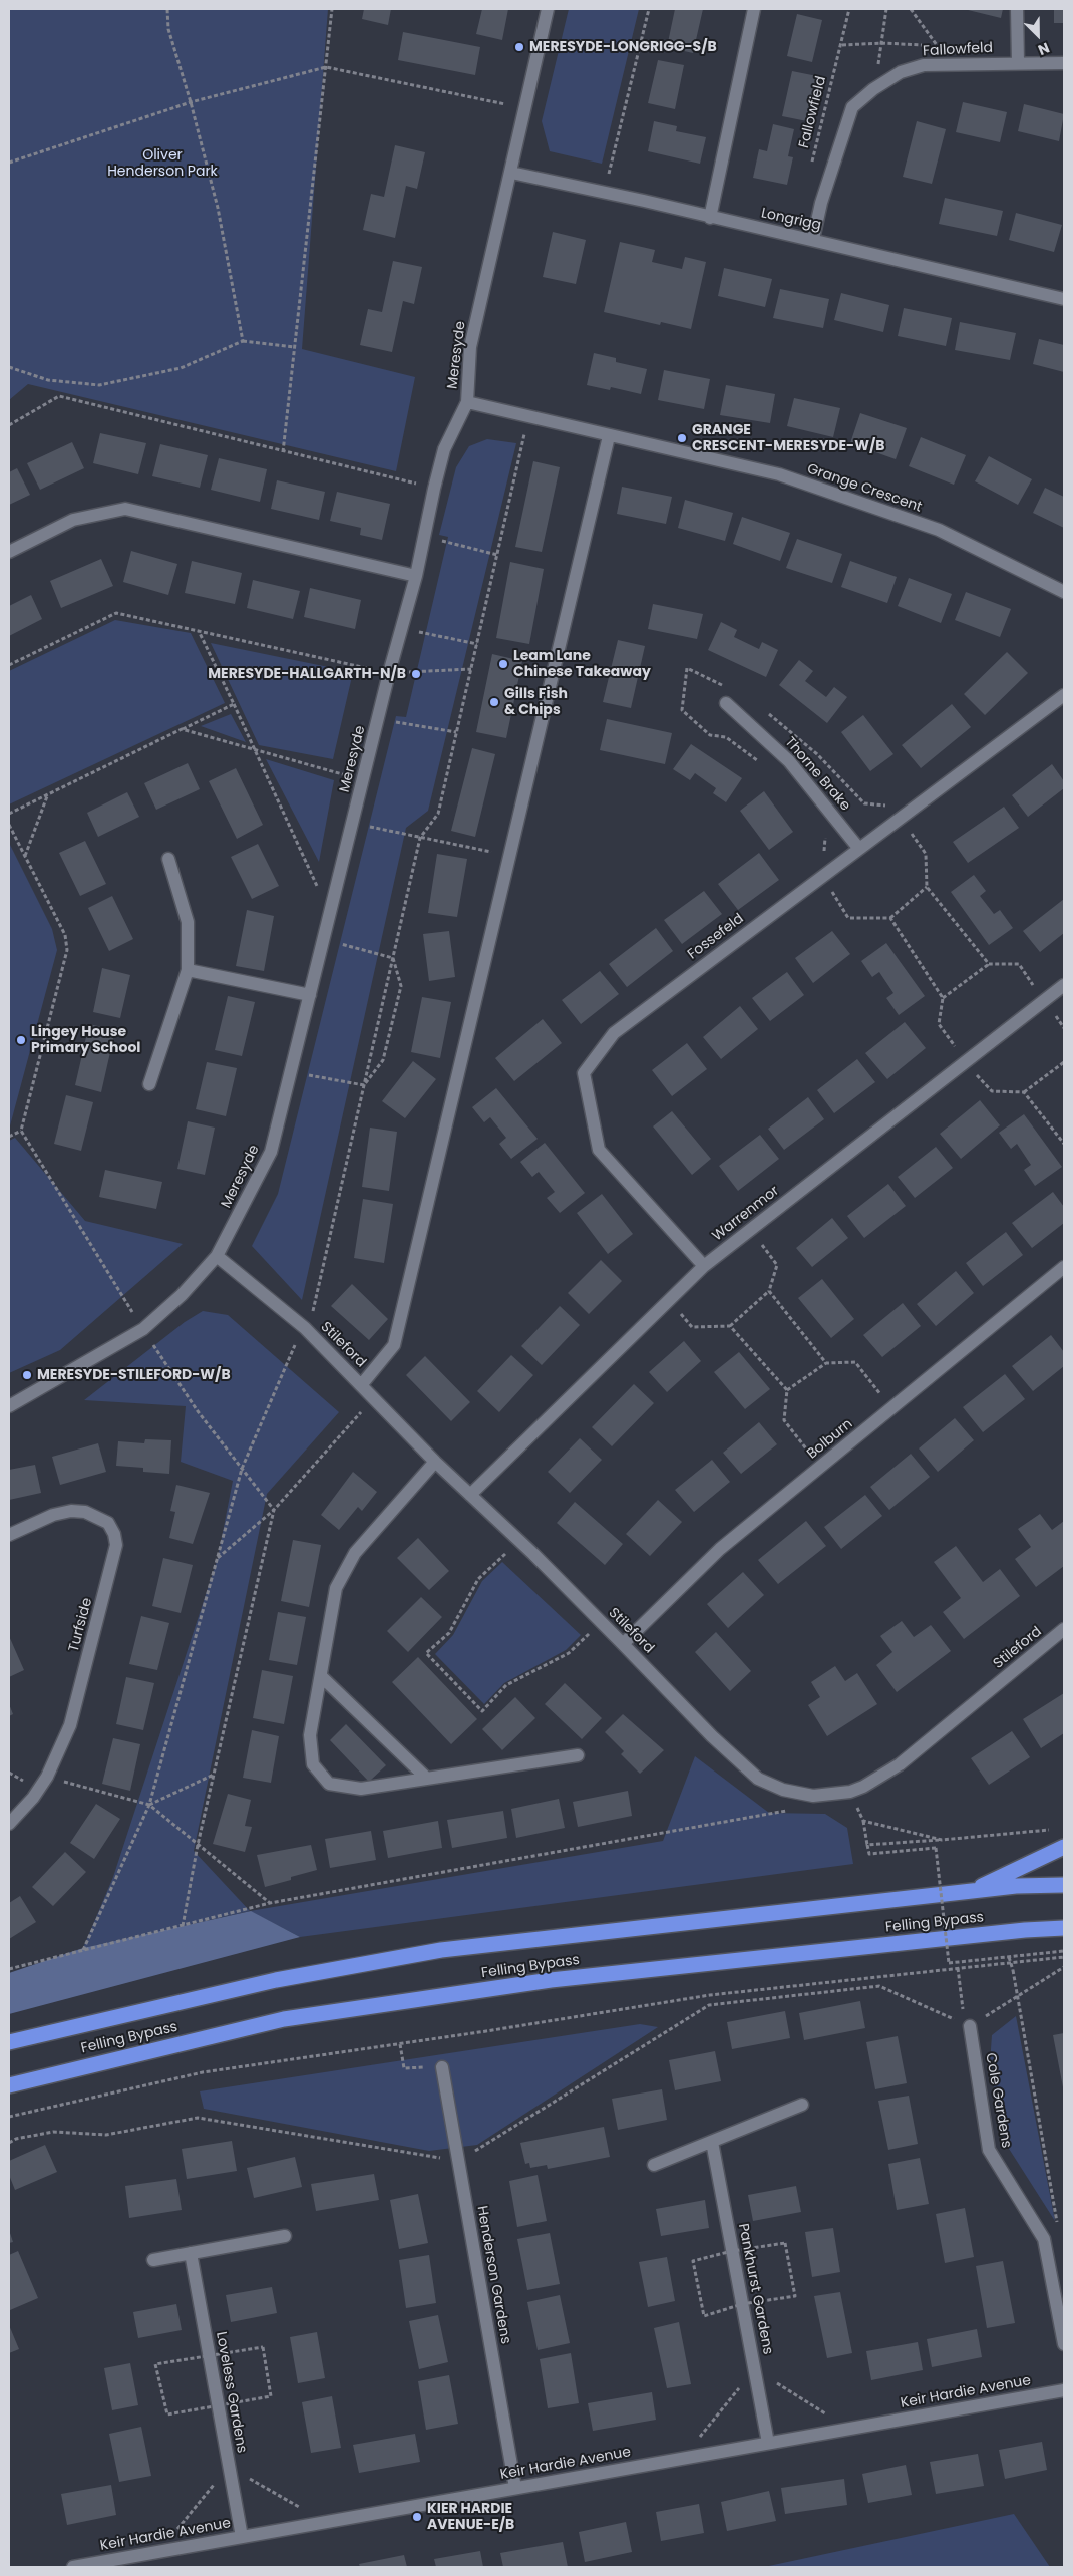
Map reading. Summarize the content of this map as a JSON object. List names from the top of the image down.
{
  "streets": {
    "highway": ["Felling Bypass"],
    "street": [
      "Fallowfeld",
      "Longrigg",
      "Meresyde",
      "Grange Crescent",
      "Thorne Brake",
      "Fossefeld",
      "Warrenmor",
      "Stileford",
      "Bolburn",
      "Turfside",
      "Cole Gardens",
      "Henderson Gardens",
      "Pankhurst Gardens",
      "Loveless Gardens",
      "Keir Hardie Avenue"
    ],
    "path": ["Fallowfield"]
  },
  "crossings": [
    ["Fallowfeld", "Longrigg"],
    ["Longrigg", "Meresyde"],
    ["Meresyde", "Grange Crescent"],
    ["Meresyde", "Stileford"],
    ["Thorne Brake", "Fossefeld"],
    ["Fossefeld", "Warrenmor"],
    ["Warrenmor", "Stileford"],
    ["Stileford", "Bolburn"],
    ["Henderson Gardens", "Keir Hardie Avenue"],
    ["Pankhurst Gardens", "Keir Hardie Avenue"],
    ["Loveless Gardens", "Keir Hardie Avenue"]
  ],
  "parks": ["Oliver Henderson Park"],
  "places": [
    "MERESYDE-LONGRIGG-S/B",
    "GRANGE CRESCENT-MERESYDE-W/B",
    "Leam Lane Chinese Takeaway",
    "MERESYDE-HALLGARTH-N/B",
    "Gills Fish & Chips",
    "Lingey House Primary School",
    "MERESYDE-STILEFORD-W/B",
    "KIER HARDIE AVENUE-E/B"
  ],
  "north": "bottom right"
}
